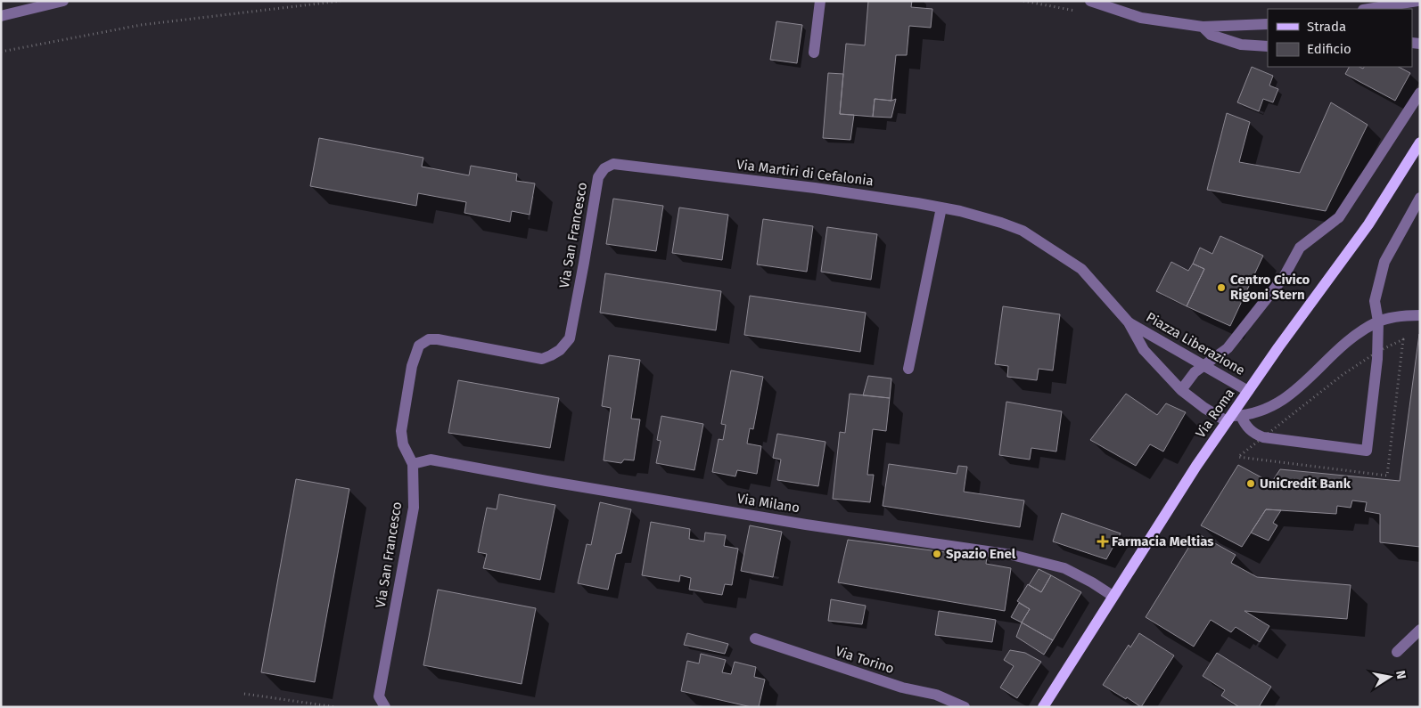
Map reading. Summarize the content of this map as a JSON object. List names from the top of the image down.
{
  "streets": {
    "main road": ["Via Roma"],
    "street": [
      "Via Martiri di Cefalonia",
      "Via San Francesco",
      "Piazza Liberazione",
      "Via Milano",
      "Via Torino"
    ]
  },
  "crossings": [
    ["Via Martiri di Cefalonia", "Via San Francesco"],
    ["Via Martiri di Cefalonia", "Piazza Liberazione"],
    ["Via San Francesco", "Via Milano"],
    ["Piazza Liberazione", "Via Roma"],
    ["Via Roma", "Via Milano"]
  ],
  "places": {
    "other": ["Centro Civico Rigoni Stern", "UniCredit Bank", "Spazio Enel"],
    "health": ["Farmacia Meltias"]
  },
  "legend": ["Strada", "Edificio"],
  "north": "right"
}
